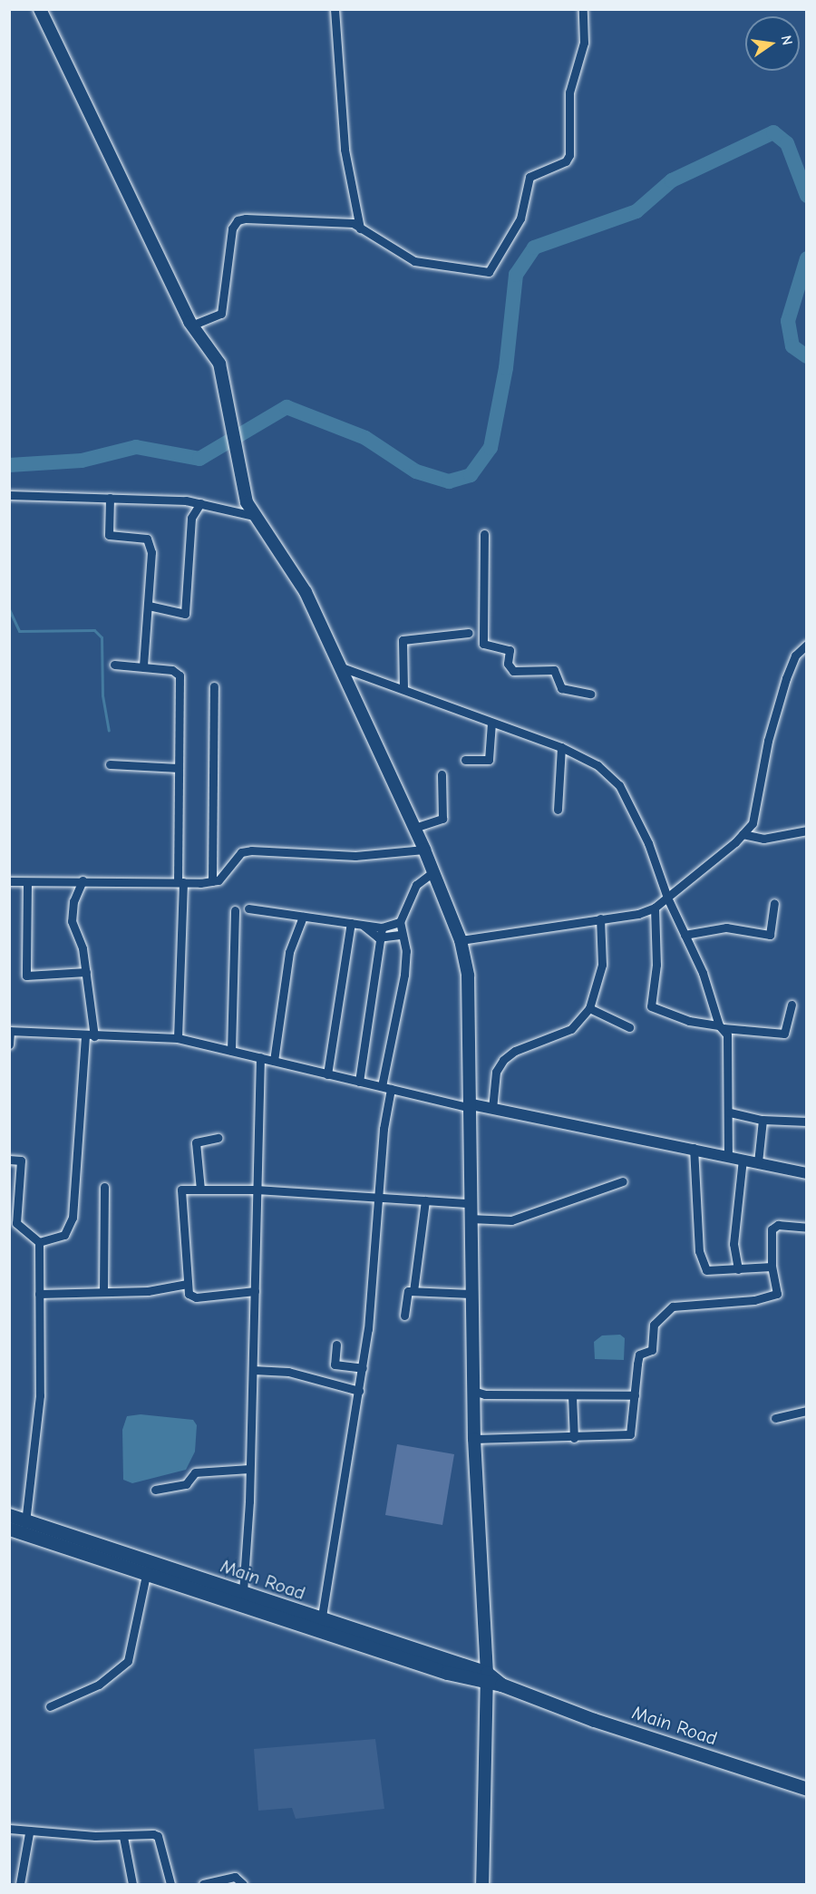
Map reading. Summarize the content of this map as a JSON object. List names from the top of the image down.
{
  "streets": {
    "main road": ["Main Road"]
  },
  "north": "right"
}
